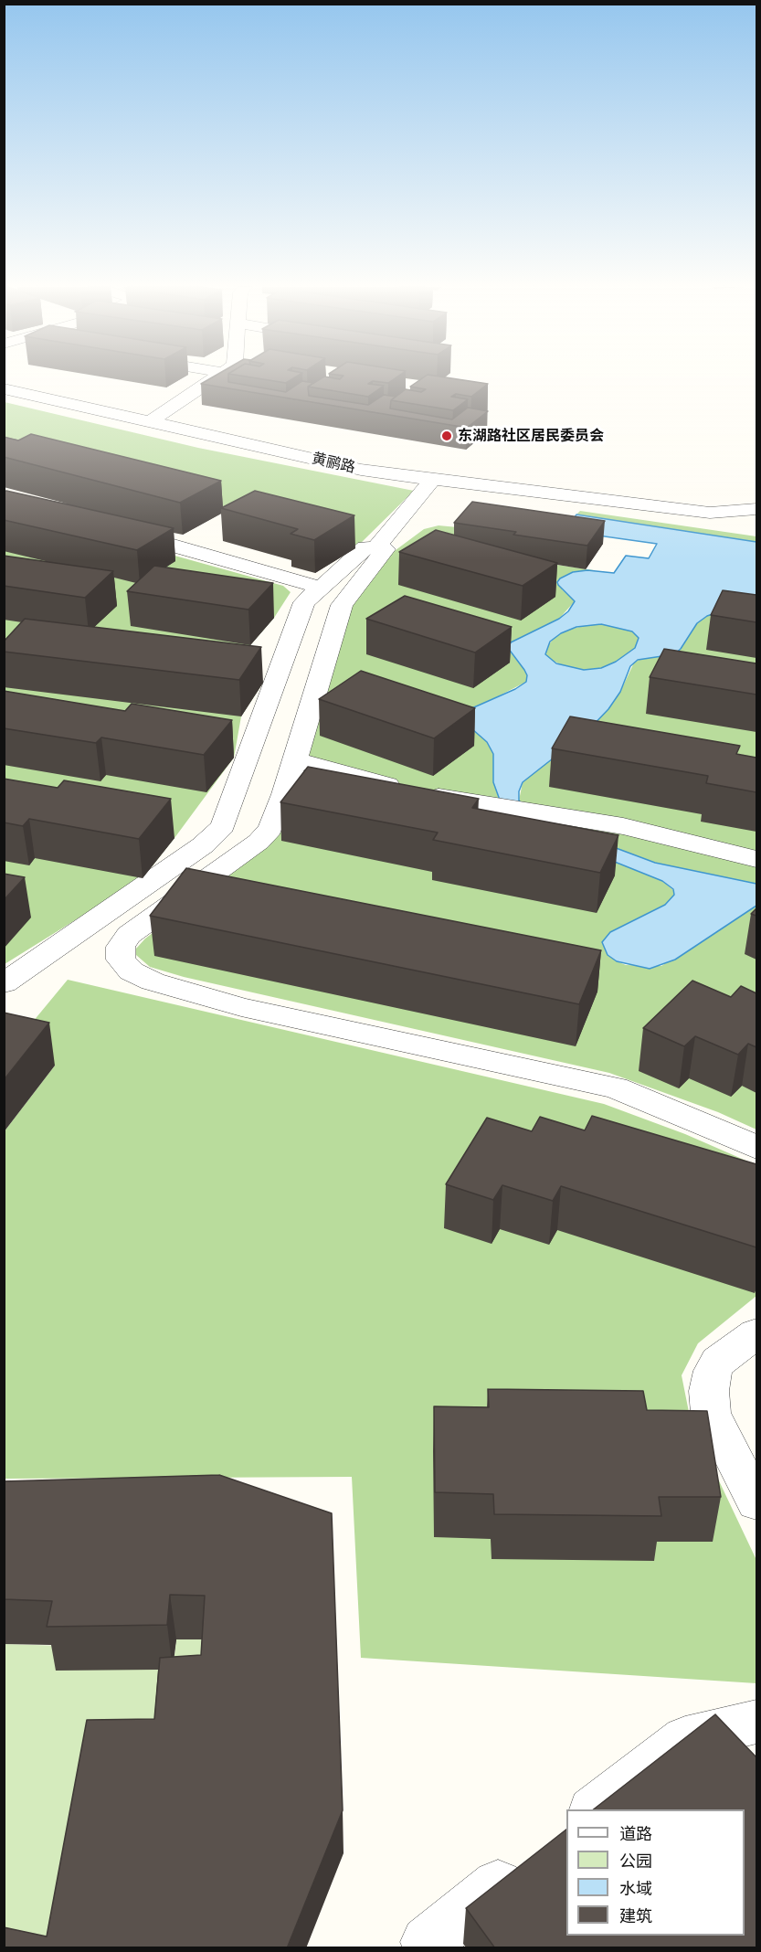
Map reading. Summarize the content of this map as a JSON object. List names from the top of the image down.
{
  "streets": {
    "street": ["黄鹂路"]
  },
  "places": ["东湖路社区居民委员会"],
  "legend": [
    "道路",
    "公园",
    "水域",
    "建筑"
  ]
}
